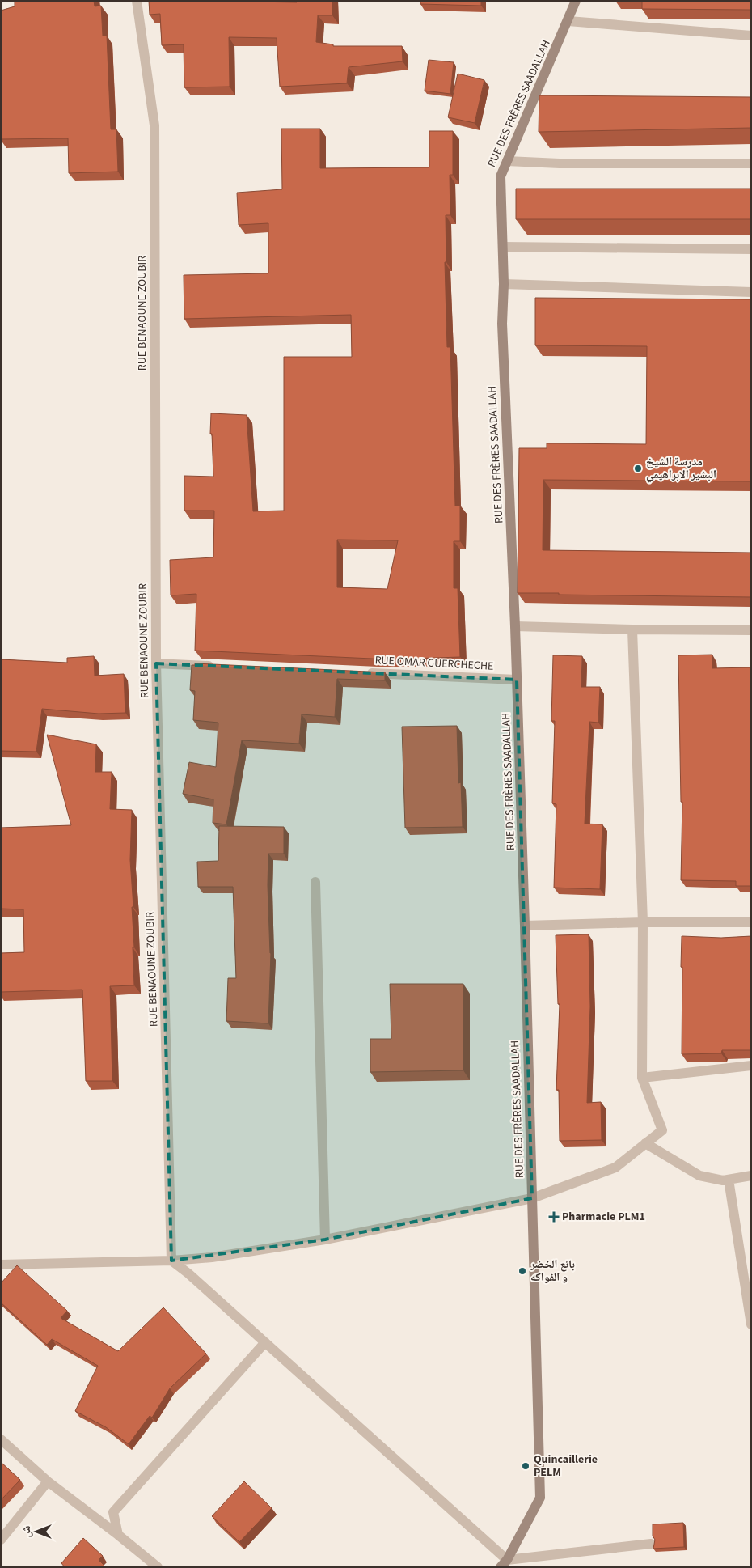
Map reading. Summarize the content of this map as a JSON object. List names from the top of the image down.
{
  "streets": {
    "street": ["RUE DES FRÈRES SAADALLAH", "RUE BENAOUNE ZOUBIR", "RUE OMAR GUERCHECHE"]
  },
  "crossings": [
    ["RUE DES FRÈRES SAADALLAH", "RUE OMAR GUERCHECHE"]
  ],
  "places": {
    "other": ["مدرسة الشيخ البشير الابراهيمي", "بائع الخضر و الفواكه", "Quincaillerie PELM"],
    "health": ["Pharmacie PLM1"]
  },
  "north": "left"
}
